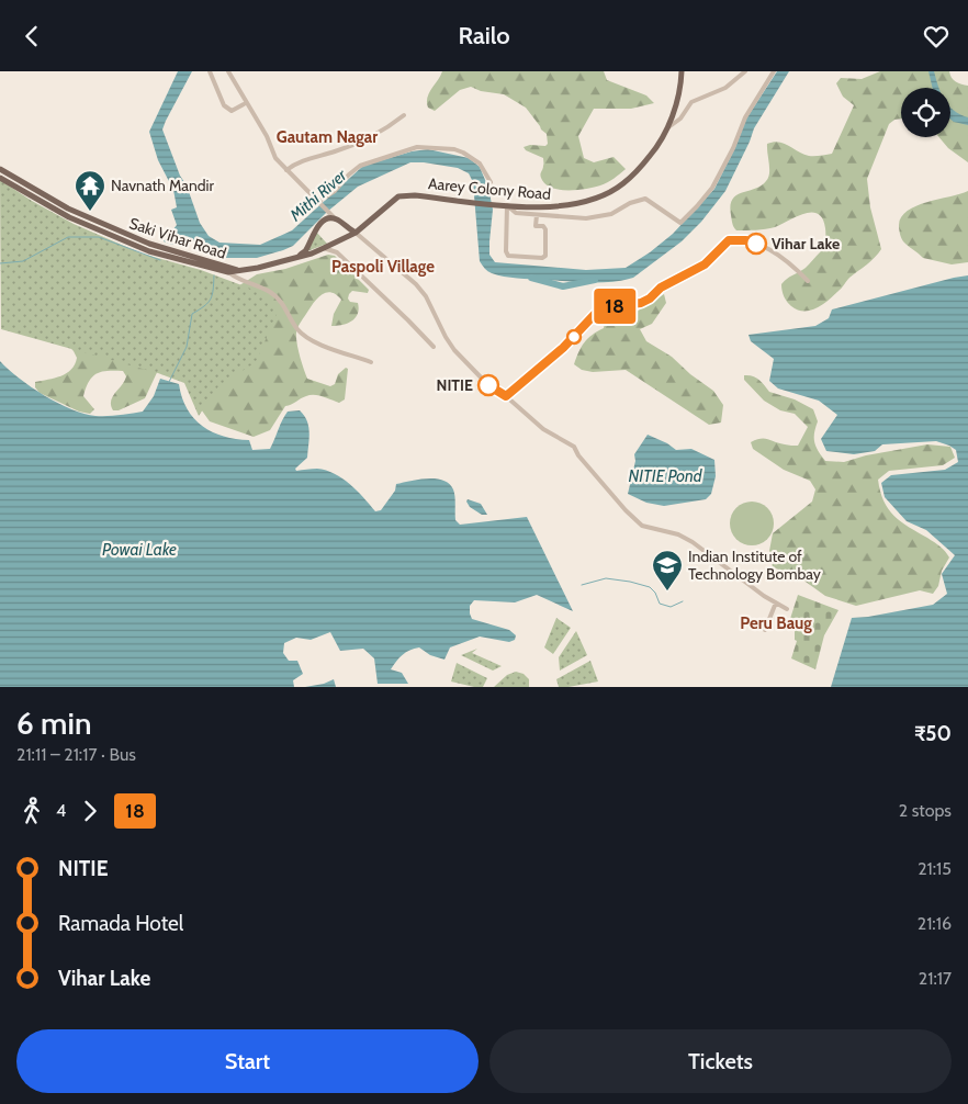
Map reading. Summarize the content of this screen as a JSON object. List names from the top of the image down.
{
  "streets": {
    "main road": ["Aarey Colony Road", "Saki Vihar Road"]
  },
  "crossings": [
    ["Aarey Colony Road", "Saki Vihar Road"]
  ],
  "districts": ["Gautam Nagar", "Paspoli Village", "Peru Baug"],
  "water": ["Mithi River", "NITIE Pond", "Powai Lake"],
  "places": {
    "temple": ["Navnath Mandir"],
    "other": ["Vihar Lake", "NITIE"],
    "school or university": ["Indian Institute of Technology Bombay"]
  },
  "lines": ["bus line 18"],
  "page": {
    "header": "Railo",
    "on_map": "18",
    "heading": ["6 min", "21:11 – 21:17 · Bus", "₹50"],
    "legs": ["4", "18", "2 stops"],
    "list": [
      {
        "name": "NITIE",
        "value": "21:15"
      },
      {
        "name": "Ramada Hotel",
        "value": "21:16"
      },
      {
        "name": "Vihar Lake",
        "value": "21:17"
      }
    ],
    "buttons": ["Start", "Tickets"]
  }
}
